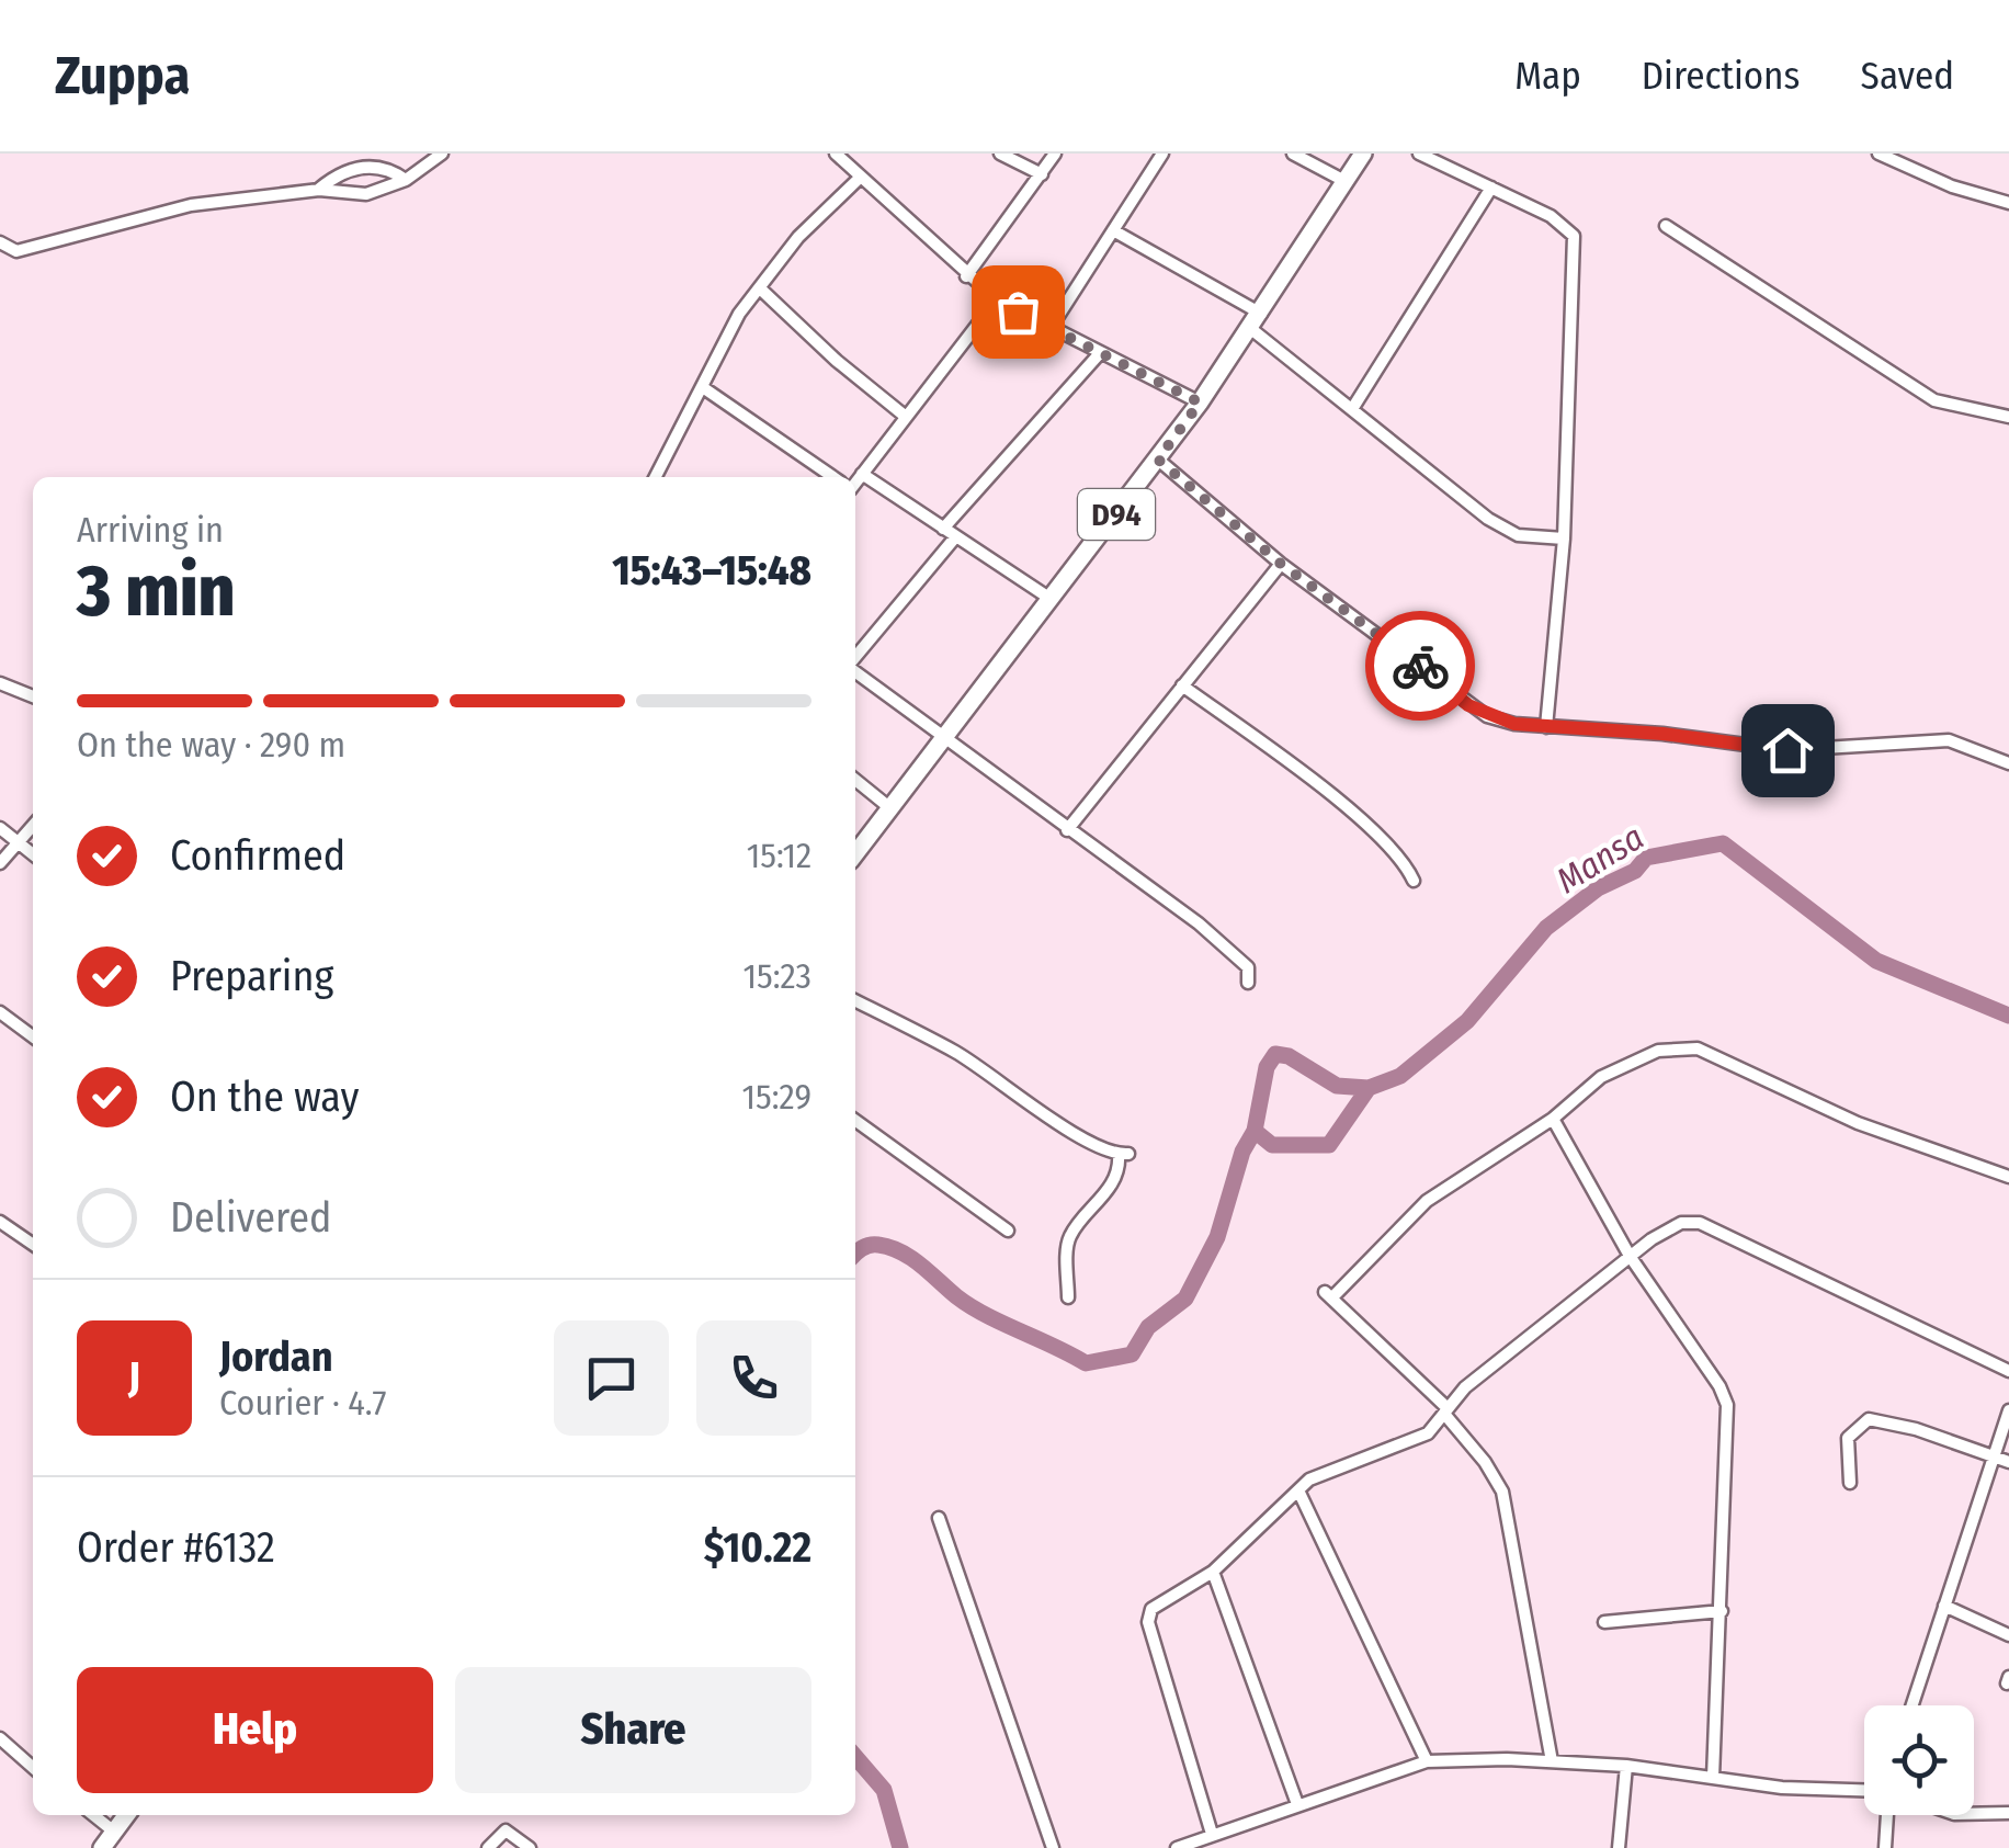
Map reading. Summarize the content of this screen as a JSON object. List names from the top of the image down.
{
  "streets": {
    "main road": ["D94"]
  },
  "water": ["Mansa"],
  "page": {
    "header": "Zuppa",
    "nav": ["Map", "Directions", "Saved"],
    "heading": ["3 min", "Arriving in", "15:43–15:48"],
    "panel": [
      "Jordan",
      "Courier · 4.7",
      "Order #6132",
      "$10.22"
    ],
    "bar": "On the way · 290 m",
    "list": [
      ["Confirmed", "15:12"],
      ["Preparing", "15:23"],
      ["On the way", "15:29"],
      "Delivered"
    ],
    "round": "J",
    "buttons": ["Help", "Share"]
  }
}
